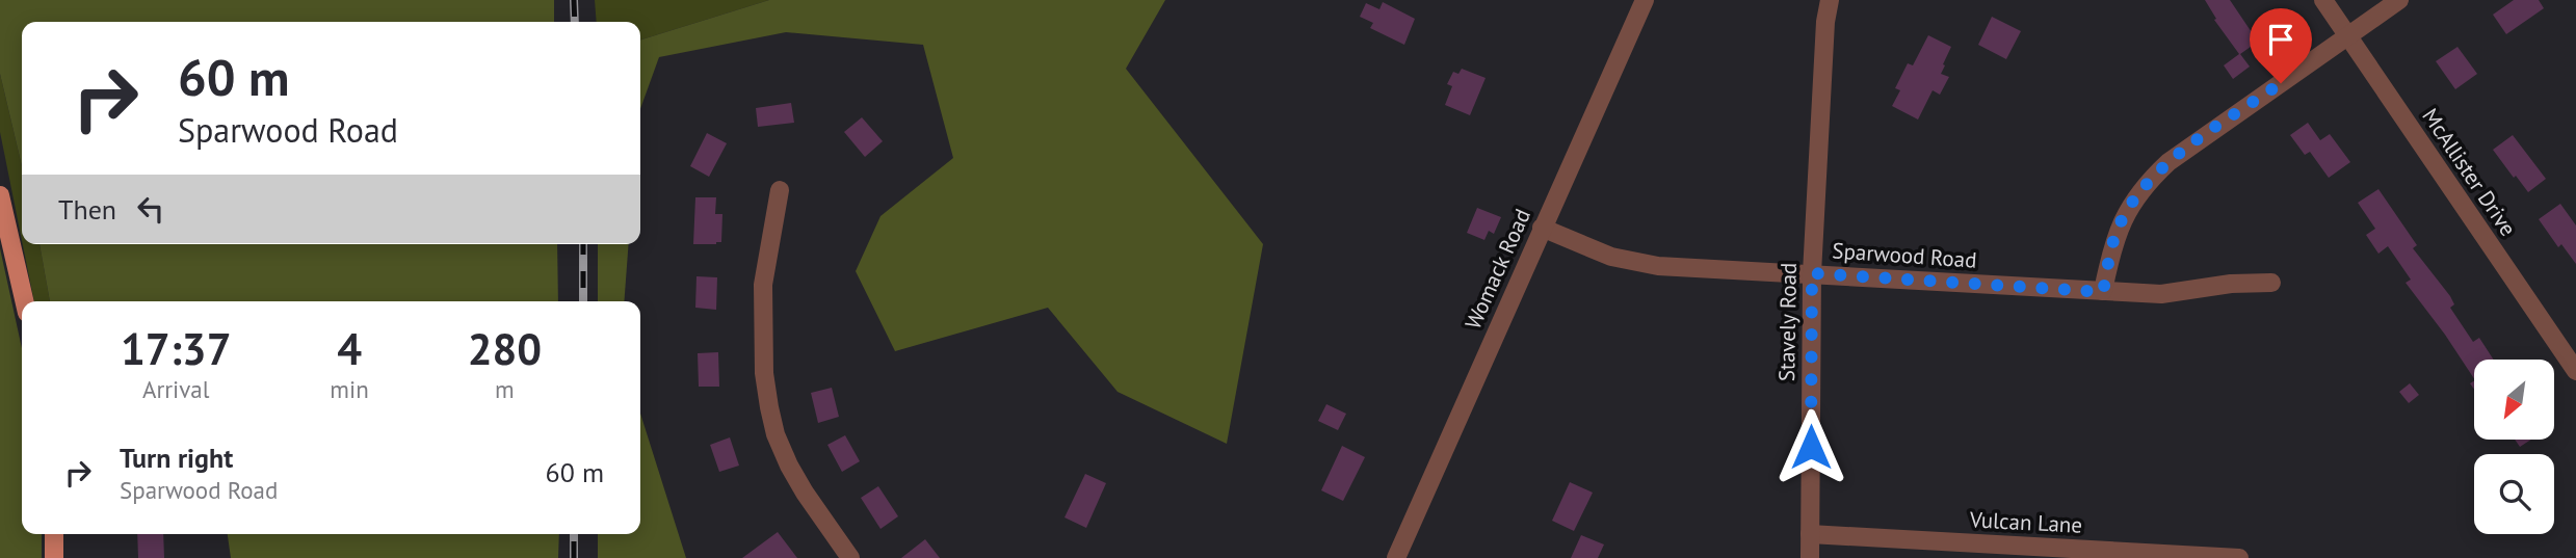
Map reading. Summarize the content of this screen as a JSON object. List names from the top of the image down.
{
  "streets": {
    "street": [
      "McAllister Drive",
      "Sparwood Road",
      "Womack Road",
      "Stavely Road",
      "Vulcan Lane"
    ]
  },
  "crossings": [
    ["Sparwood Road", "Womack Road"],
    ["Sparwood Road", "Stavely Road"],
    ["Stavely Road", "Vulcan Lane"]
  ],
  "north": "bottom left",
  "page": {
    "turn": ["60 m", "Sparwood Road"],
    "then": "Then",
    "eta": [
      "17:37",
      "Arrival",
      "4",
      "min",
      "280",
      "m"
    ],
    "list": [
      {
        "name": "Turn right",
        "note": "Sparwood Road",
        "value": "60 m"
      }
    ]
  }
}
